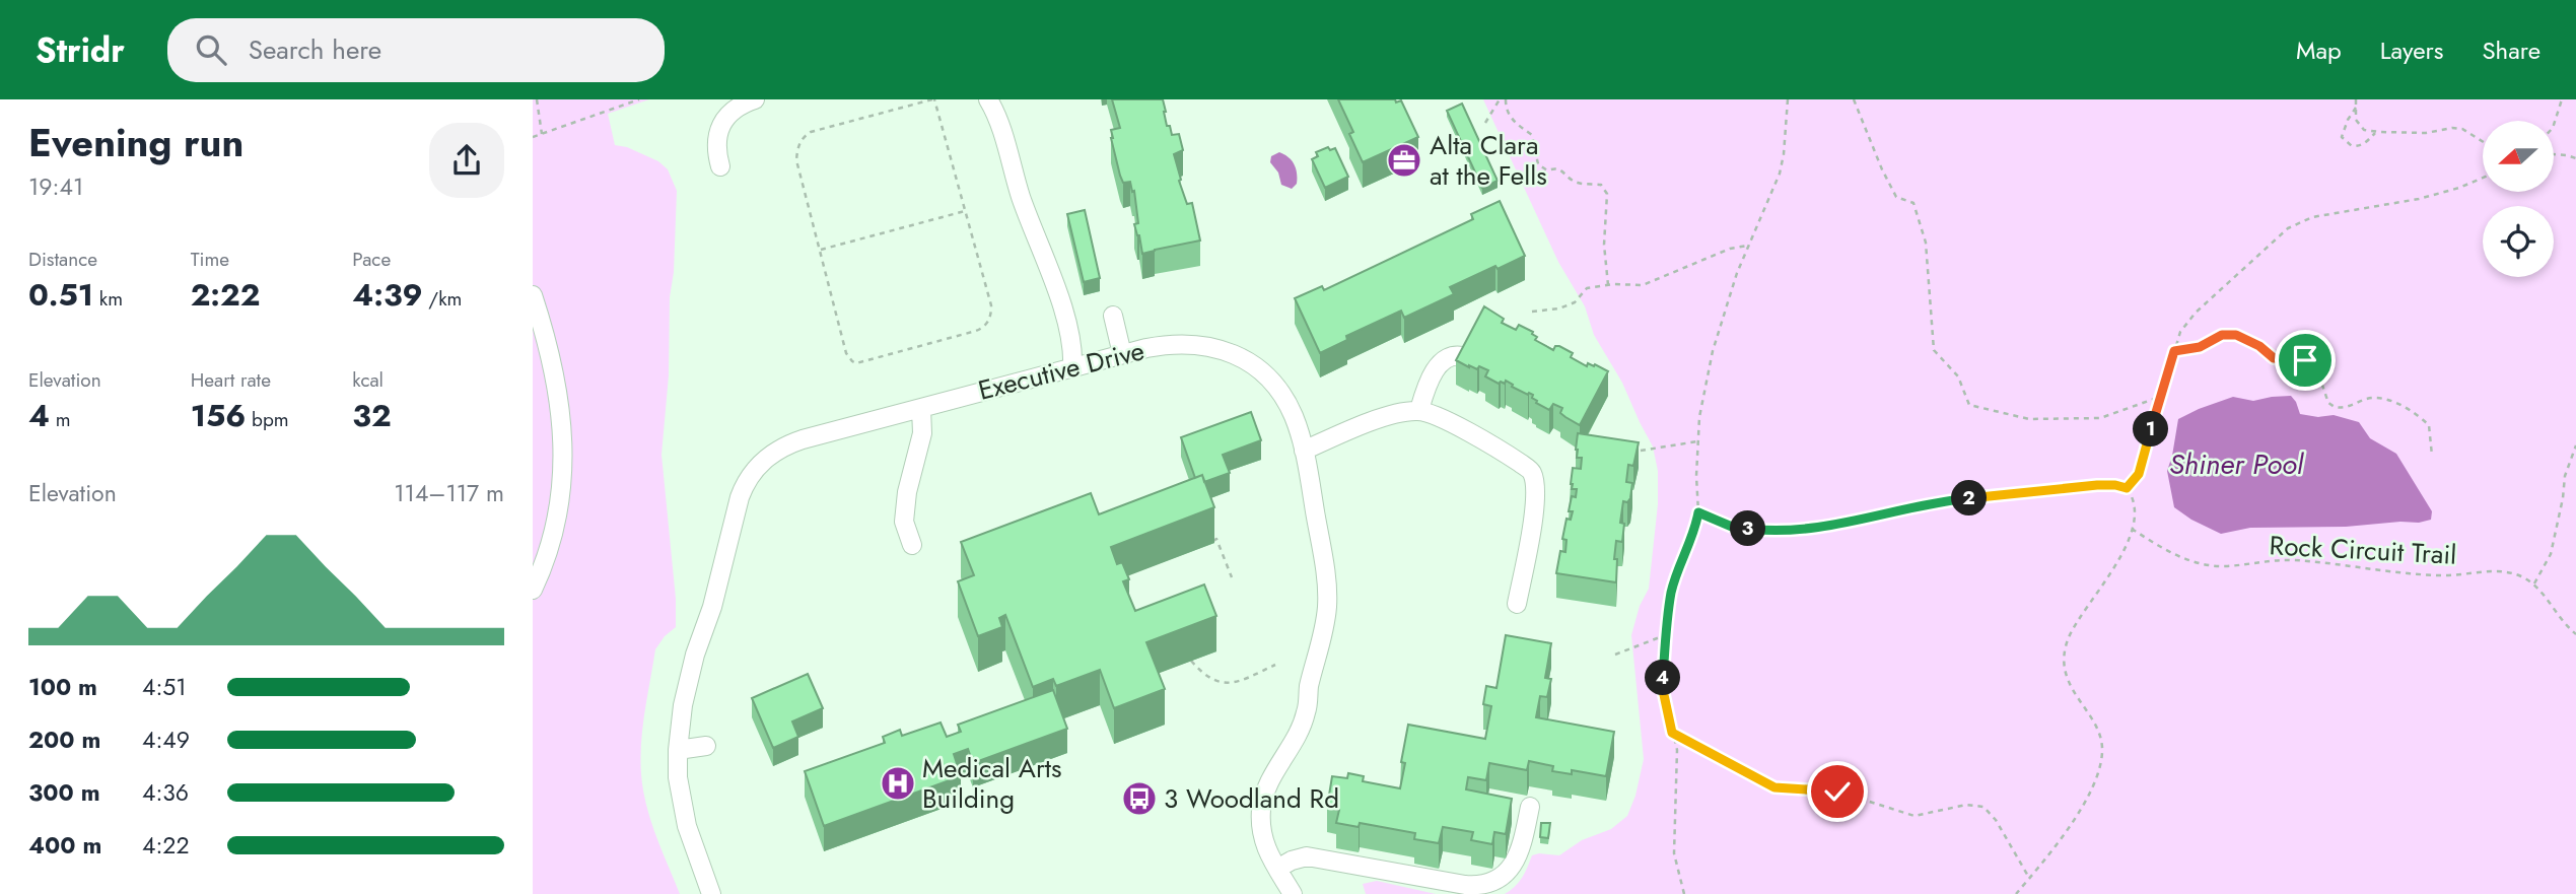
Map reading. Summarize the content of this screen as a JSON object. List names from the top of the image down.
{
  "streets": {
    "street": ["Executive Drive"],
    "path": ["Rock Circuit Trail"]
  },
  "water": ["Shiner Pool"],
  "places": {
    "office": ["Alta Clara at the Fells"],
    "hospital": ["Medical Arts Building"],
    "bus stop": ["3 Woodland Rd"]
  },
  "north": "left",
  "page": {
    "header": "Stridr",
    "search": "Search here",
    "nav": ["Map", "Layers", "Share"],
    "heading": ["Evening run", "19:41"],
    "stats": [
      ["Distance", "0.51 km"],
      ["Time", "2:22"],
      ["Pace", "4:39 /km"],
      ["Elevation", "4 m"],
      ["Heart rate", "156 bpm"],
      ["kcal", "32"]
    ],
    "pins": [
      "1",
      "2",
      "3",
      "4"
    ],
    "chart": ["Elevation", "114–117 m"],
    "list": [
      {
        "name": "100 m",
        "note": "4:51"
      },
      {
        "name": "200 m",
        "note": "4:49"
      },
      {
        "name": "300 m",
        "note": "4:36"
      },
      {
        "name": "400 m",
        "note": "4:22"
      }
    ]
  }
}
